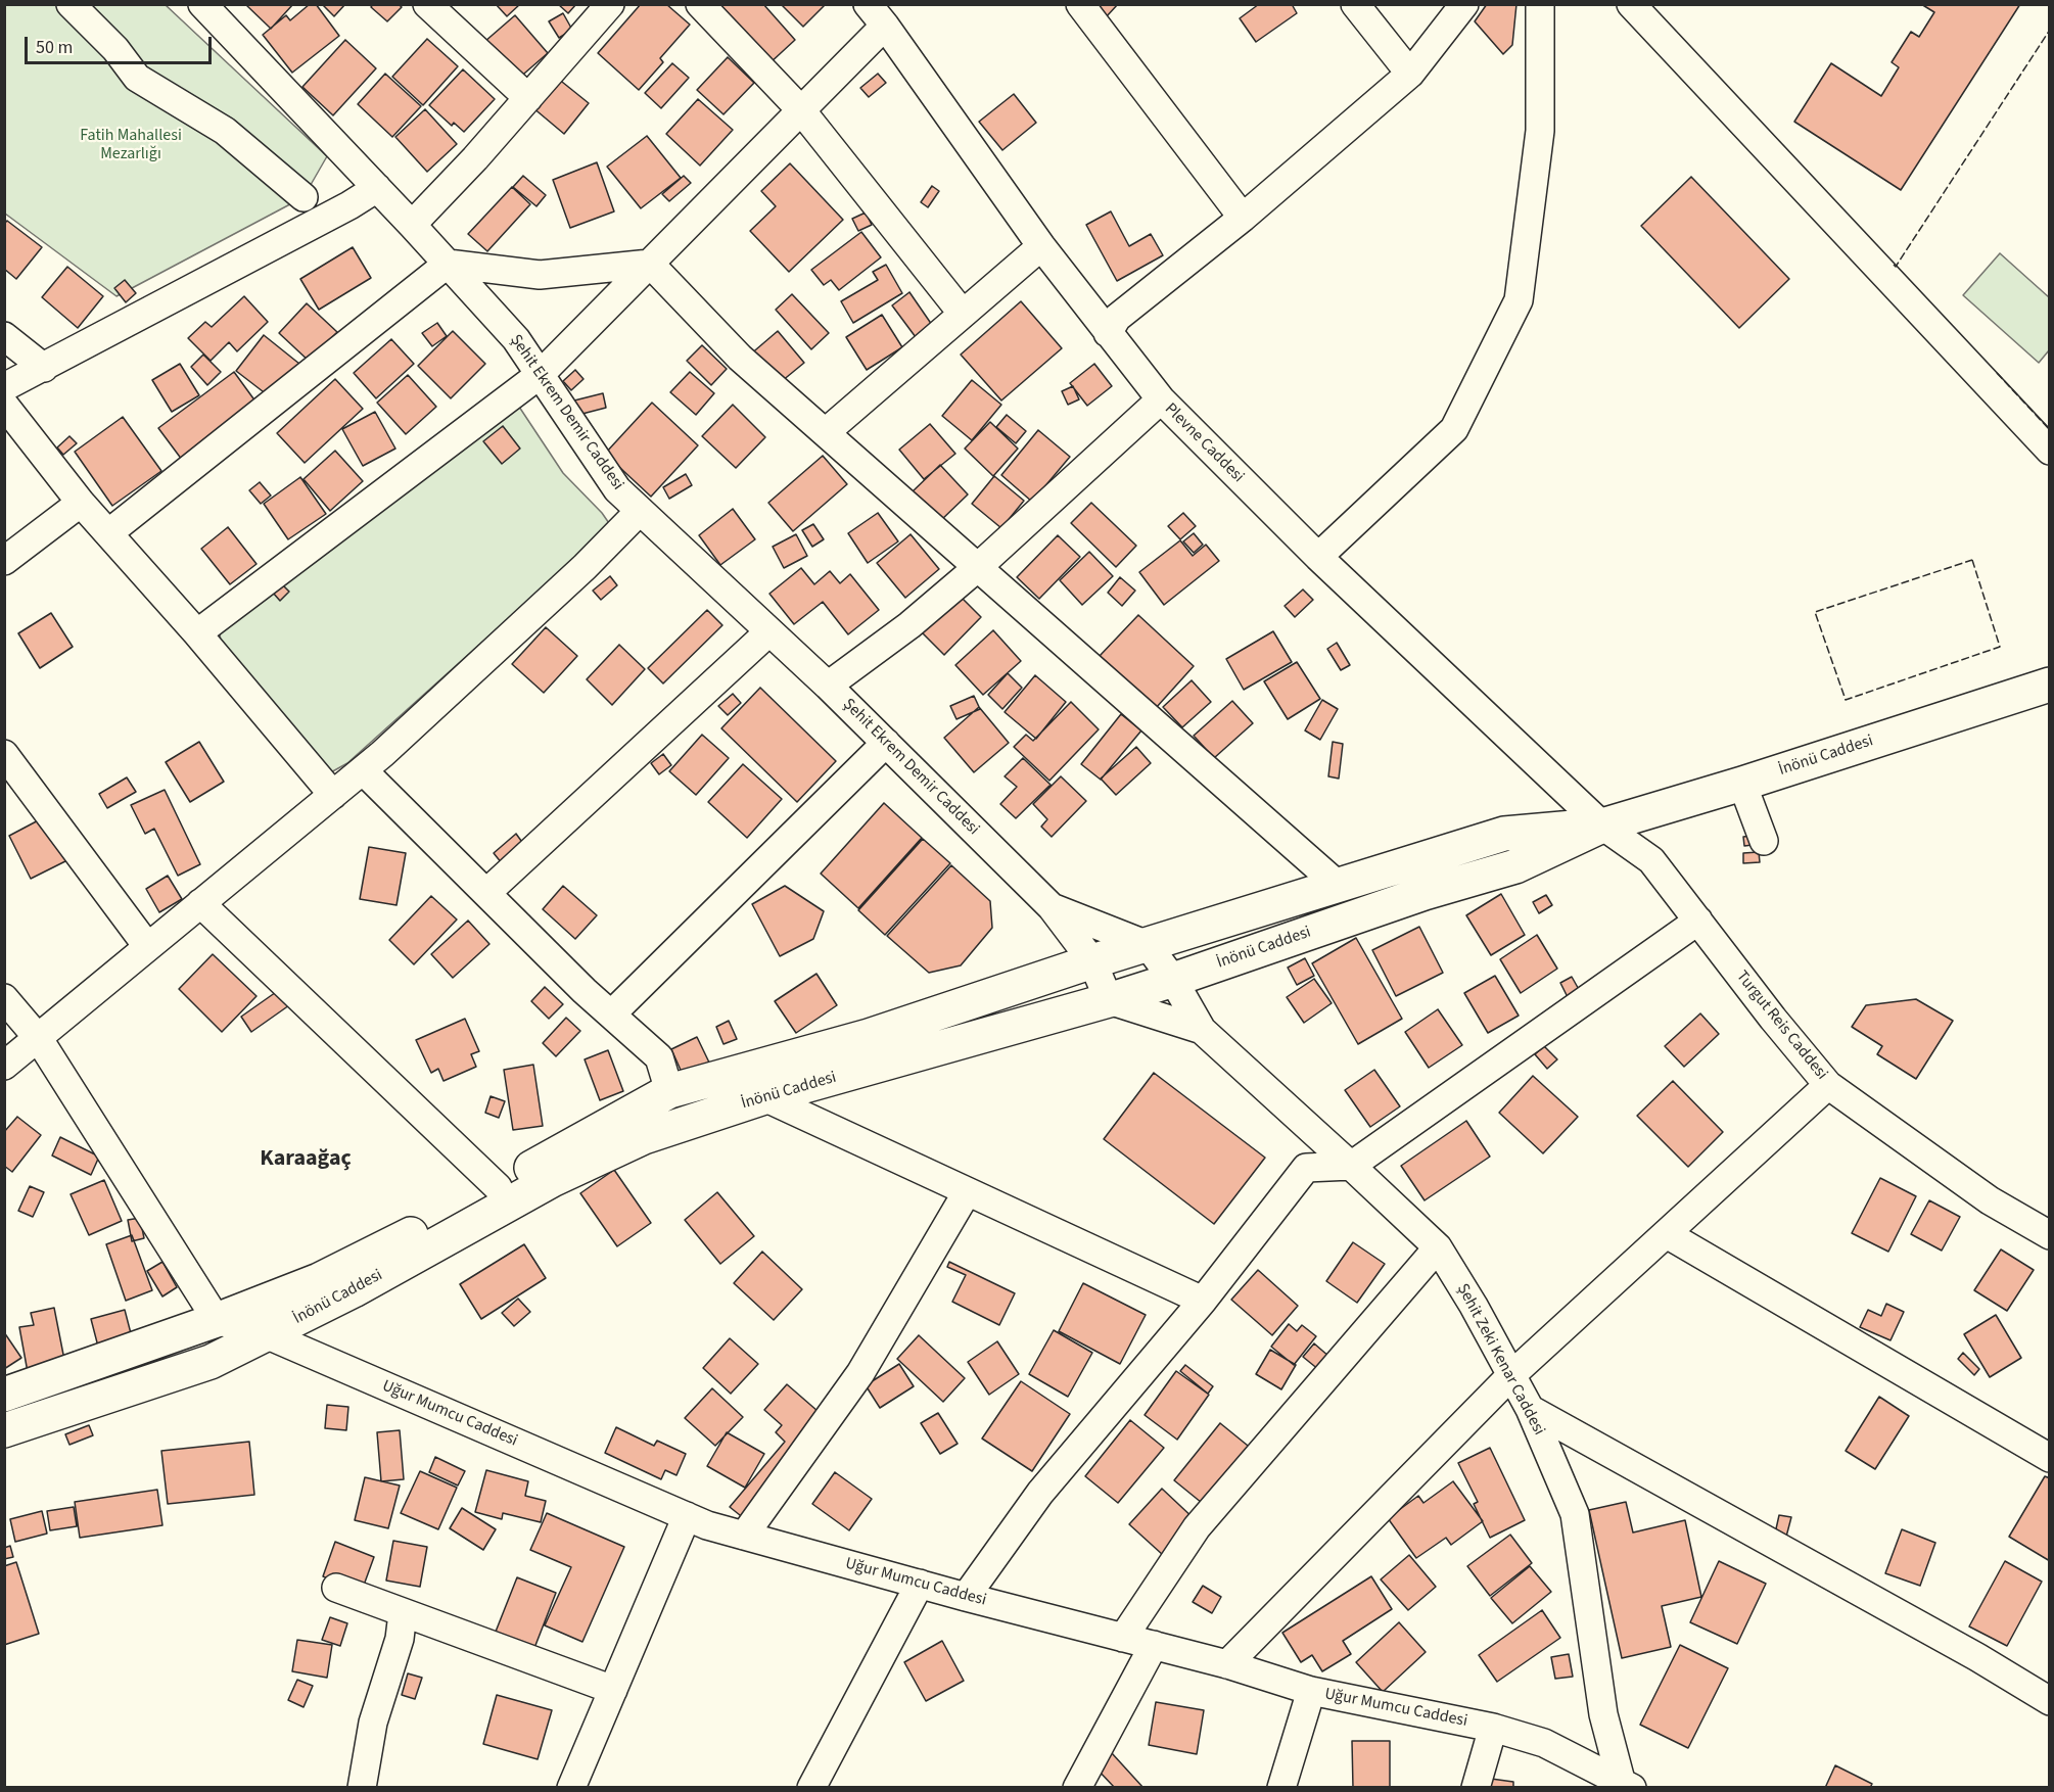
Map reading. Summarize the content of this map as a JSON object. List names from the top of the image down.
{
  "streets": {
    "main road": ["İnönü Caddesi"],
    "street": [
      "Şehit Ekrem Demir Caddesi",
      "Plevne Caddesi",
      "Turgut Reis Caddesi",
      "Şehit Zeki Kenar Caddesi",
      "Uğur Mumcu Caddesi"
    ]
  },
  "crossings": [
    ["Şehit Ekrem Demir Caddesi", "İnönü Caddesi"],
    ["Plevne Caddesi", "İnönü Caddesi"],
    ["Plevne Caddesi", "Turgut Reis Caddesi"],
    ["İnönü Caddesi", "Turgut Reis Caddesi"],
    ["İnönü Caddesi", "Uğur Mumcu Caddesi"],
    ["Şehit Zeki Kenar Caddesi", "Uğur Mumcu Caddesi"]
  ],
  "districts": ["Karaağaç"],
  "parks": ["Fatih Mahallesi Mezarlığı"],
  "scale_bar": "50 m"
}
